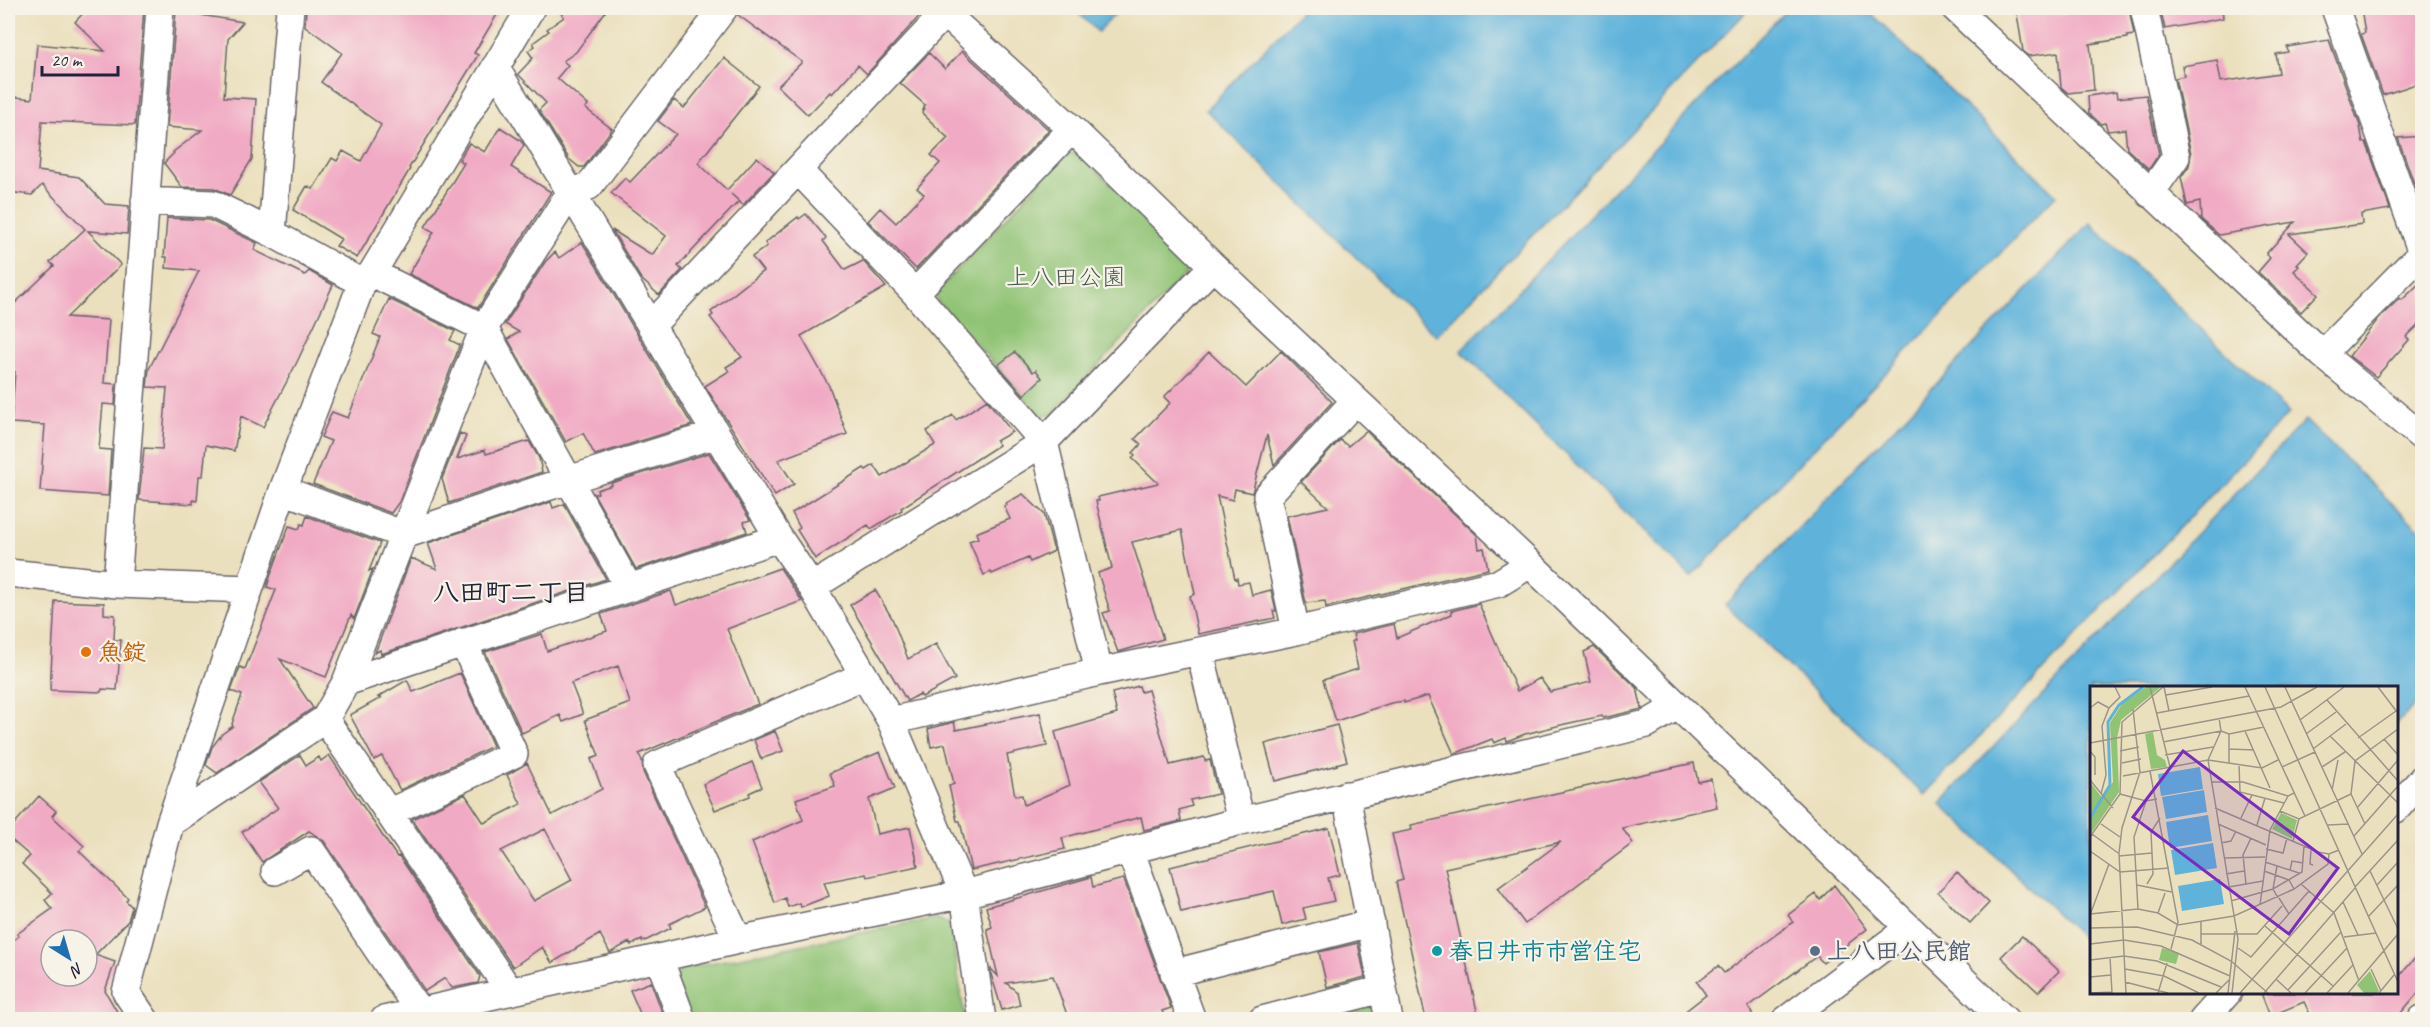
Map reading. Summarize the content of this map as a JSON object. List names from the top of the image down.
{
  "districts": ["八田町二丁目"],
  "parks": ["上八田公園"],
  "places": ["魚錠", "春日井市市営住宅", "上八田公民館"],
  "scale_bar": "20 m",
  "north": "bottom right"
}
